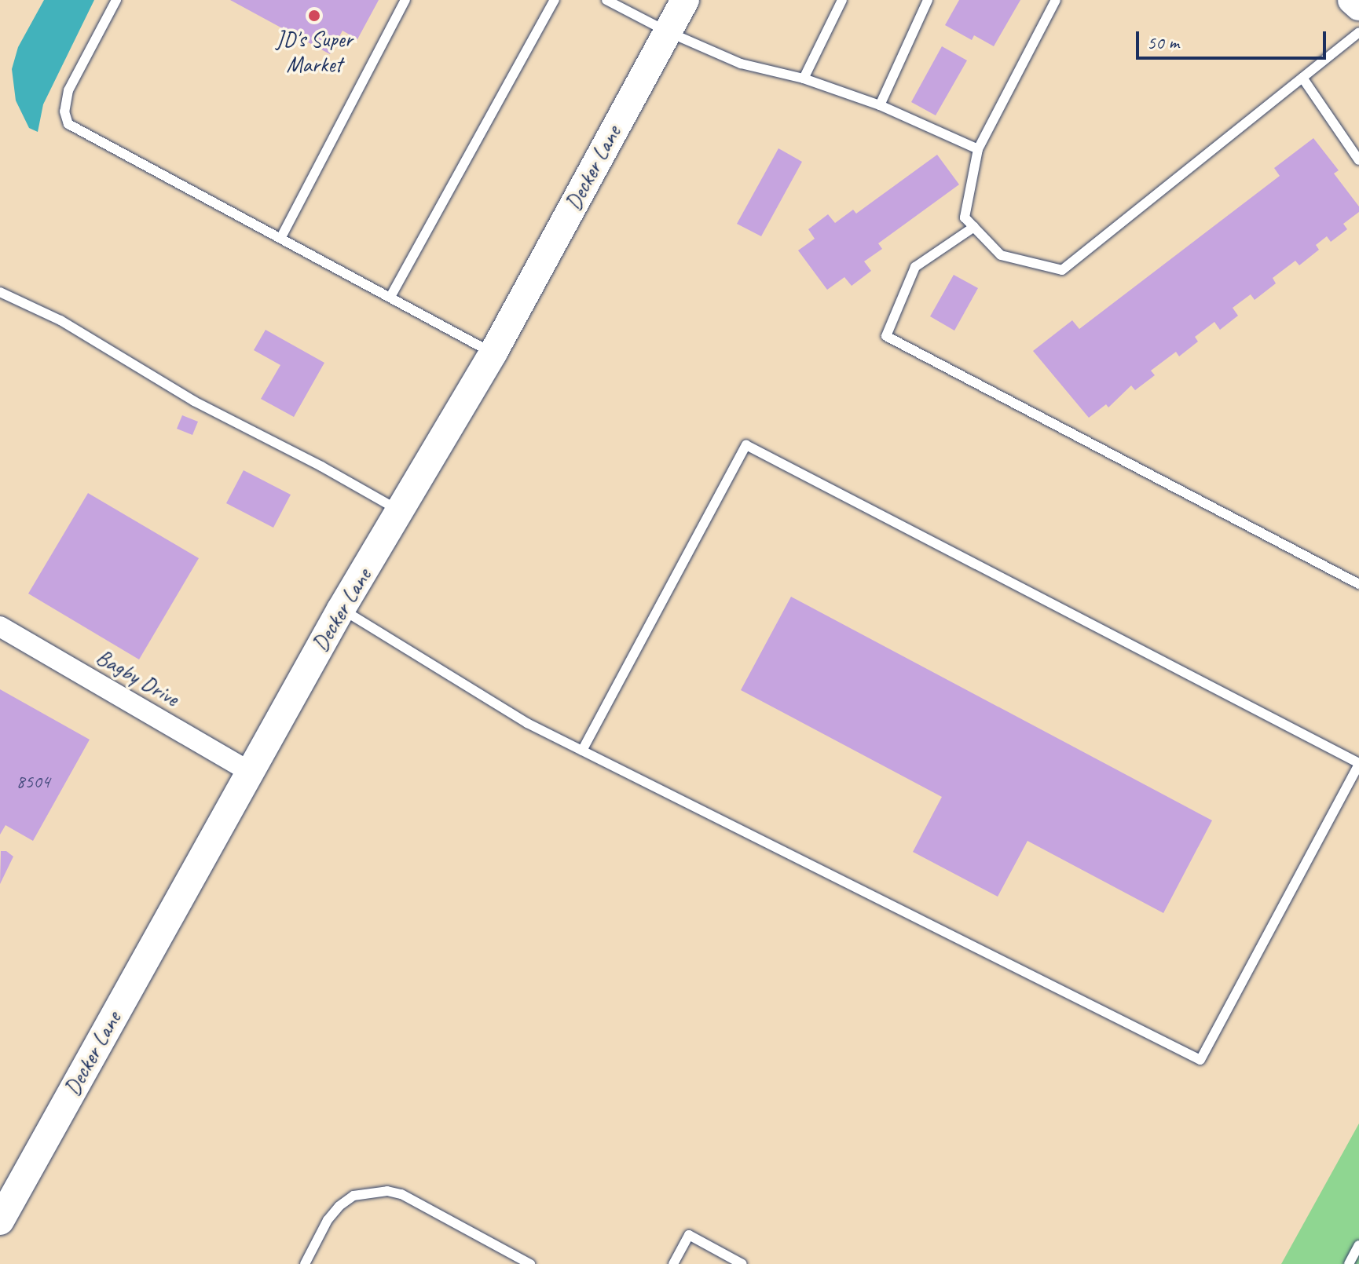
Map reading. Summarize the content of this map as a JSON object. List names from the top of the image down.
{
  "streets": {
    "main road": ["Decker Lane"],
    "street": ["Bagby Drive"]
  },
  "crossings": [
    ["Decker Lane", "Bagby Drive"]
  ],
  "places": ["JD's Super Market"],
  "house_numbers": ["8504"],
  "scale_bar": "50 m"
}
